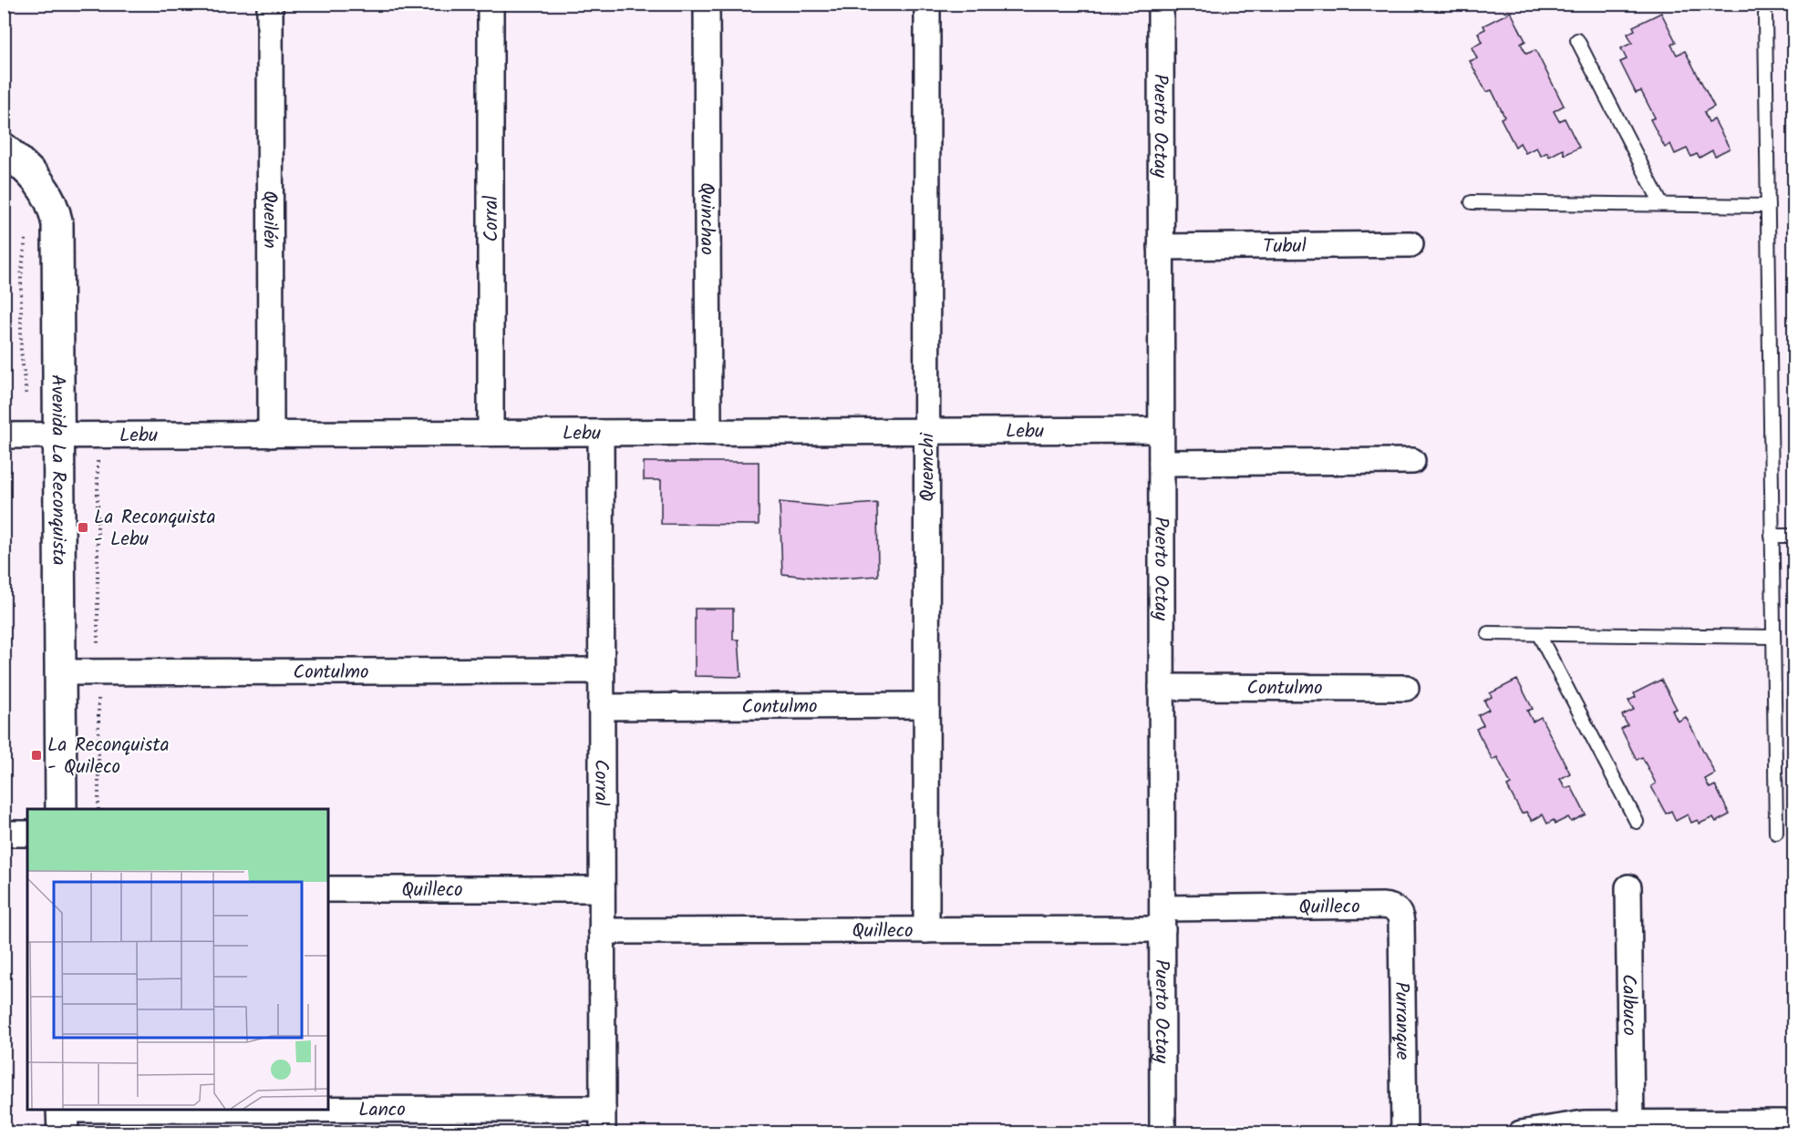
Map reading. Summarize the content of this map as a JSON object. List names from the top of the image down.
{
  "streets": {
    "main road": ["Avenida La Reconquista"],
    "street": [
      "Puerto Octay",
      "Quinchao",
      "Corral",
      "Queilén",
      "Tubul",
      "Lebu",
      "Quemchi",
      "Contulmo",
      "Quilleco",
      "Calbuco",
      "Purranque",
      "Lanco"
    ]
  },
  "crossings": [
    ["Puerto Octay", "Tubul"],
    ["Puerto Octay", "Lebu"],
    ["Puerto Octay", "Contulmo"],
    ["Puerto Octay", "Quilleco"],
    ["Quinchao", "Lebu"],
    ["Corral", "Lebu"],
    ["Corral", "Contulmo"],
    ["Corral", "Quilleco"],
    ["Corral", "Lanco"],
    ["Queilén", "Lebu"],
    ["Lebu", "Quemchi"],
    ["Lebu", "Avenida La Reconquista"],
    ["Quemchi", "Contulmo"],
    ["Quemchi", "Quilleco"],
    ["Avenida La Reconquista", "Contulmo"],
    ["Quilleco", "Purranque"]
  ],
  "places": {
    "transit": ["La Reconquista - Lebu", "La Reconquista - Quileco"]
  }
}
